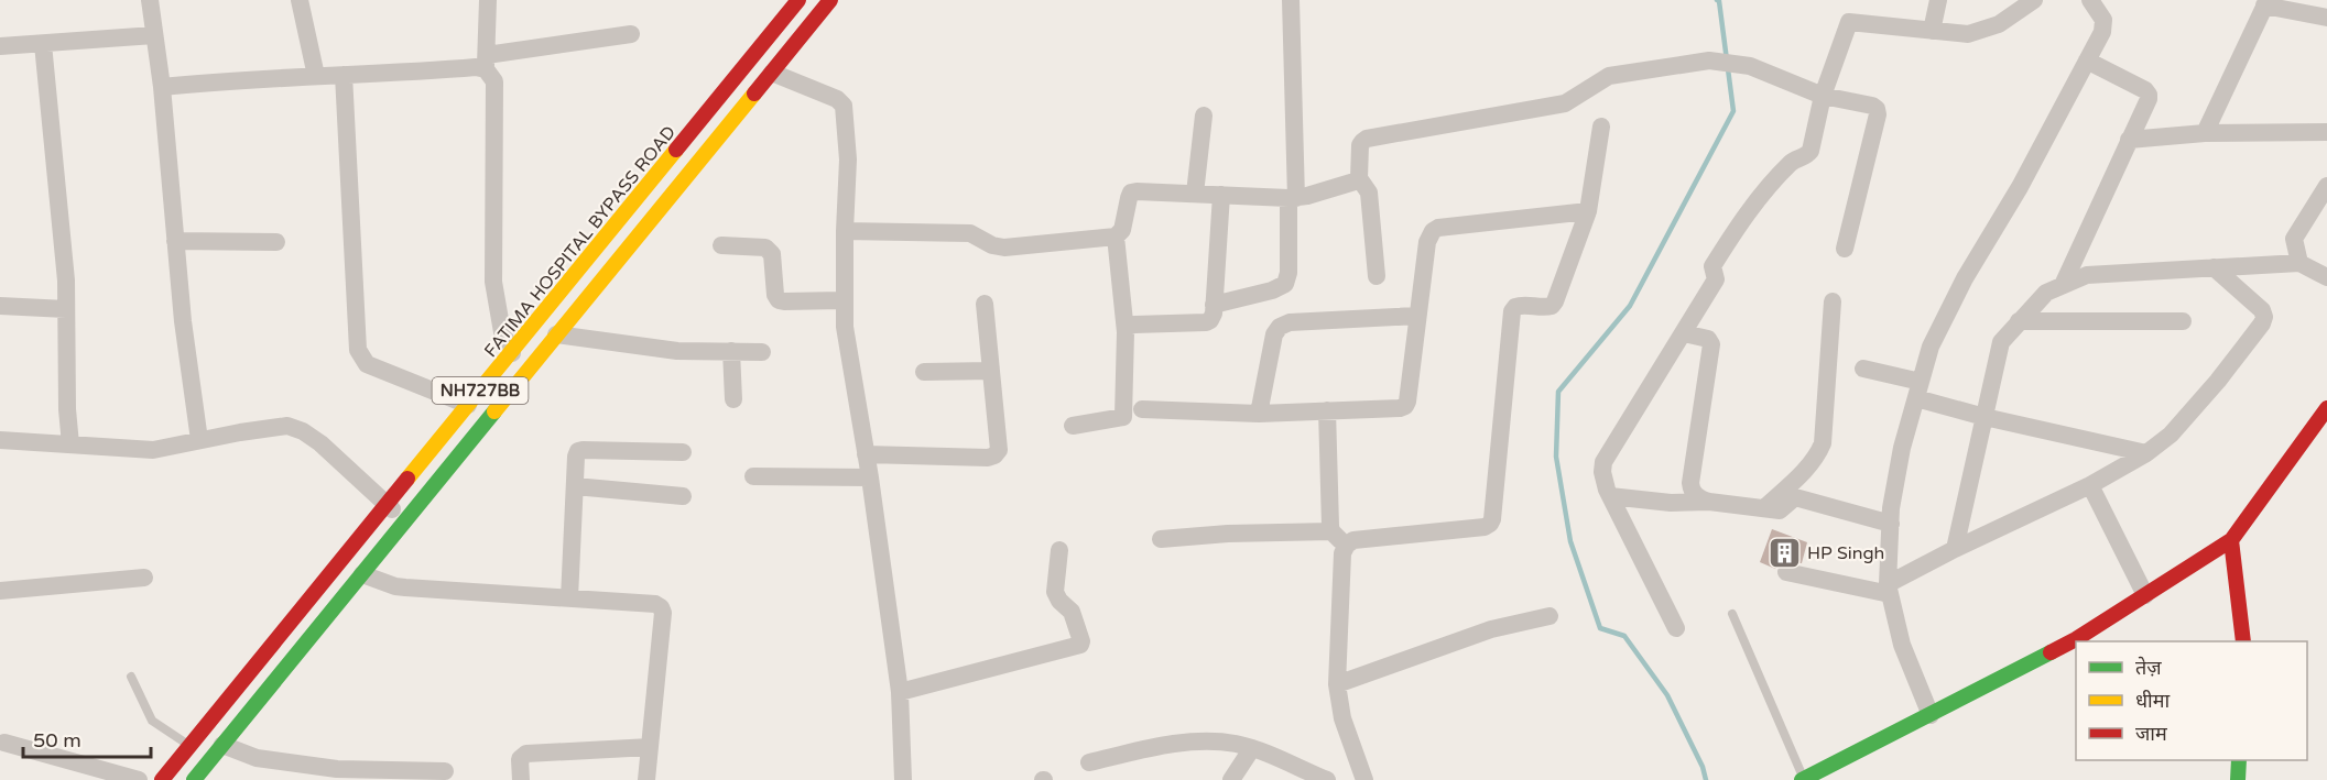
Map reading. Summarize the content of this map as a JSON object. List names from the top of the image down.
{
  "streets": {
    "main road": ["FATIMA HOSPITAL BYPASS ROAD", "NH727BB"]
  },
  "places": {
    "building": ["HP Singh"]
  },
  "legend": ["तेज़", "धीमा", "जाम"],
  "scale_bar": "50 m"
}
